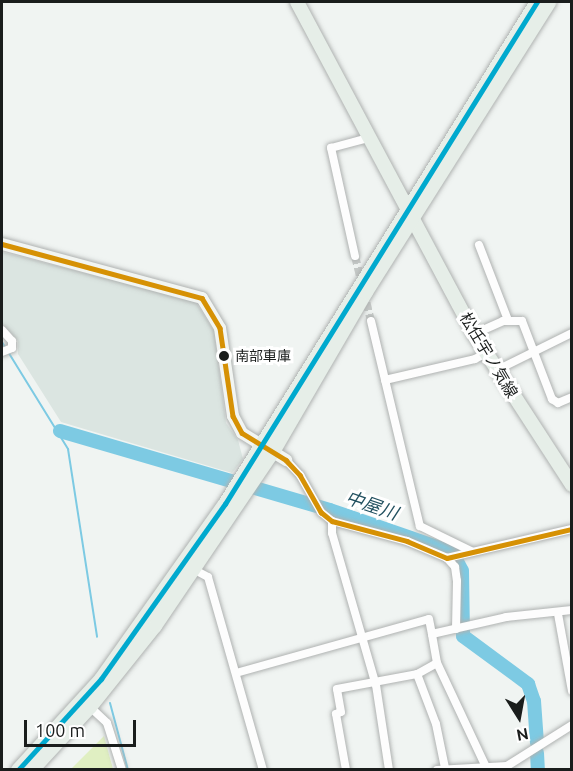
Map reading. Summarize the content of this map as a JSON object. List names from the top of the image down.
{
  "streets": {
    "main road": ["松任宇ノ気線"]
  },
  "water": ["中屋川"],
  "places": ["南部車庫"],
  "scale_bar": "100 m",
  "north": "bottom"
}
